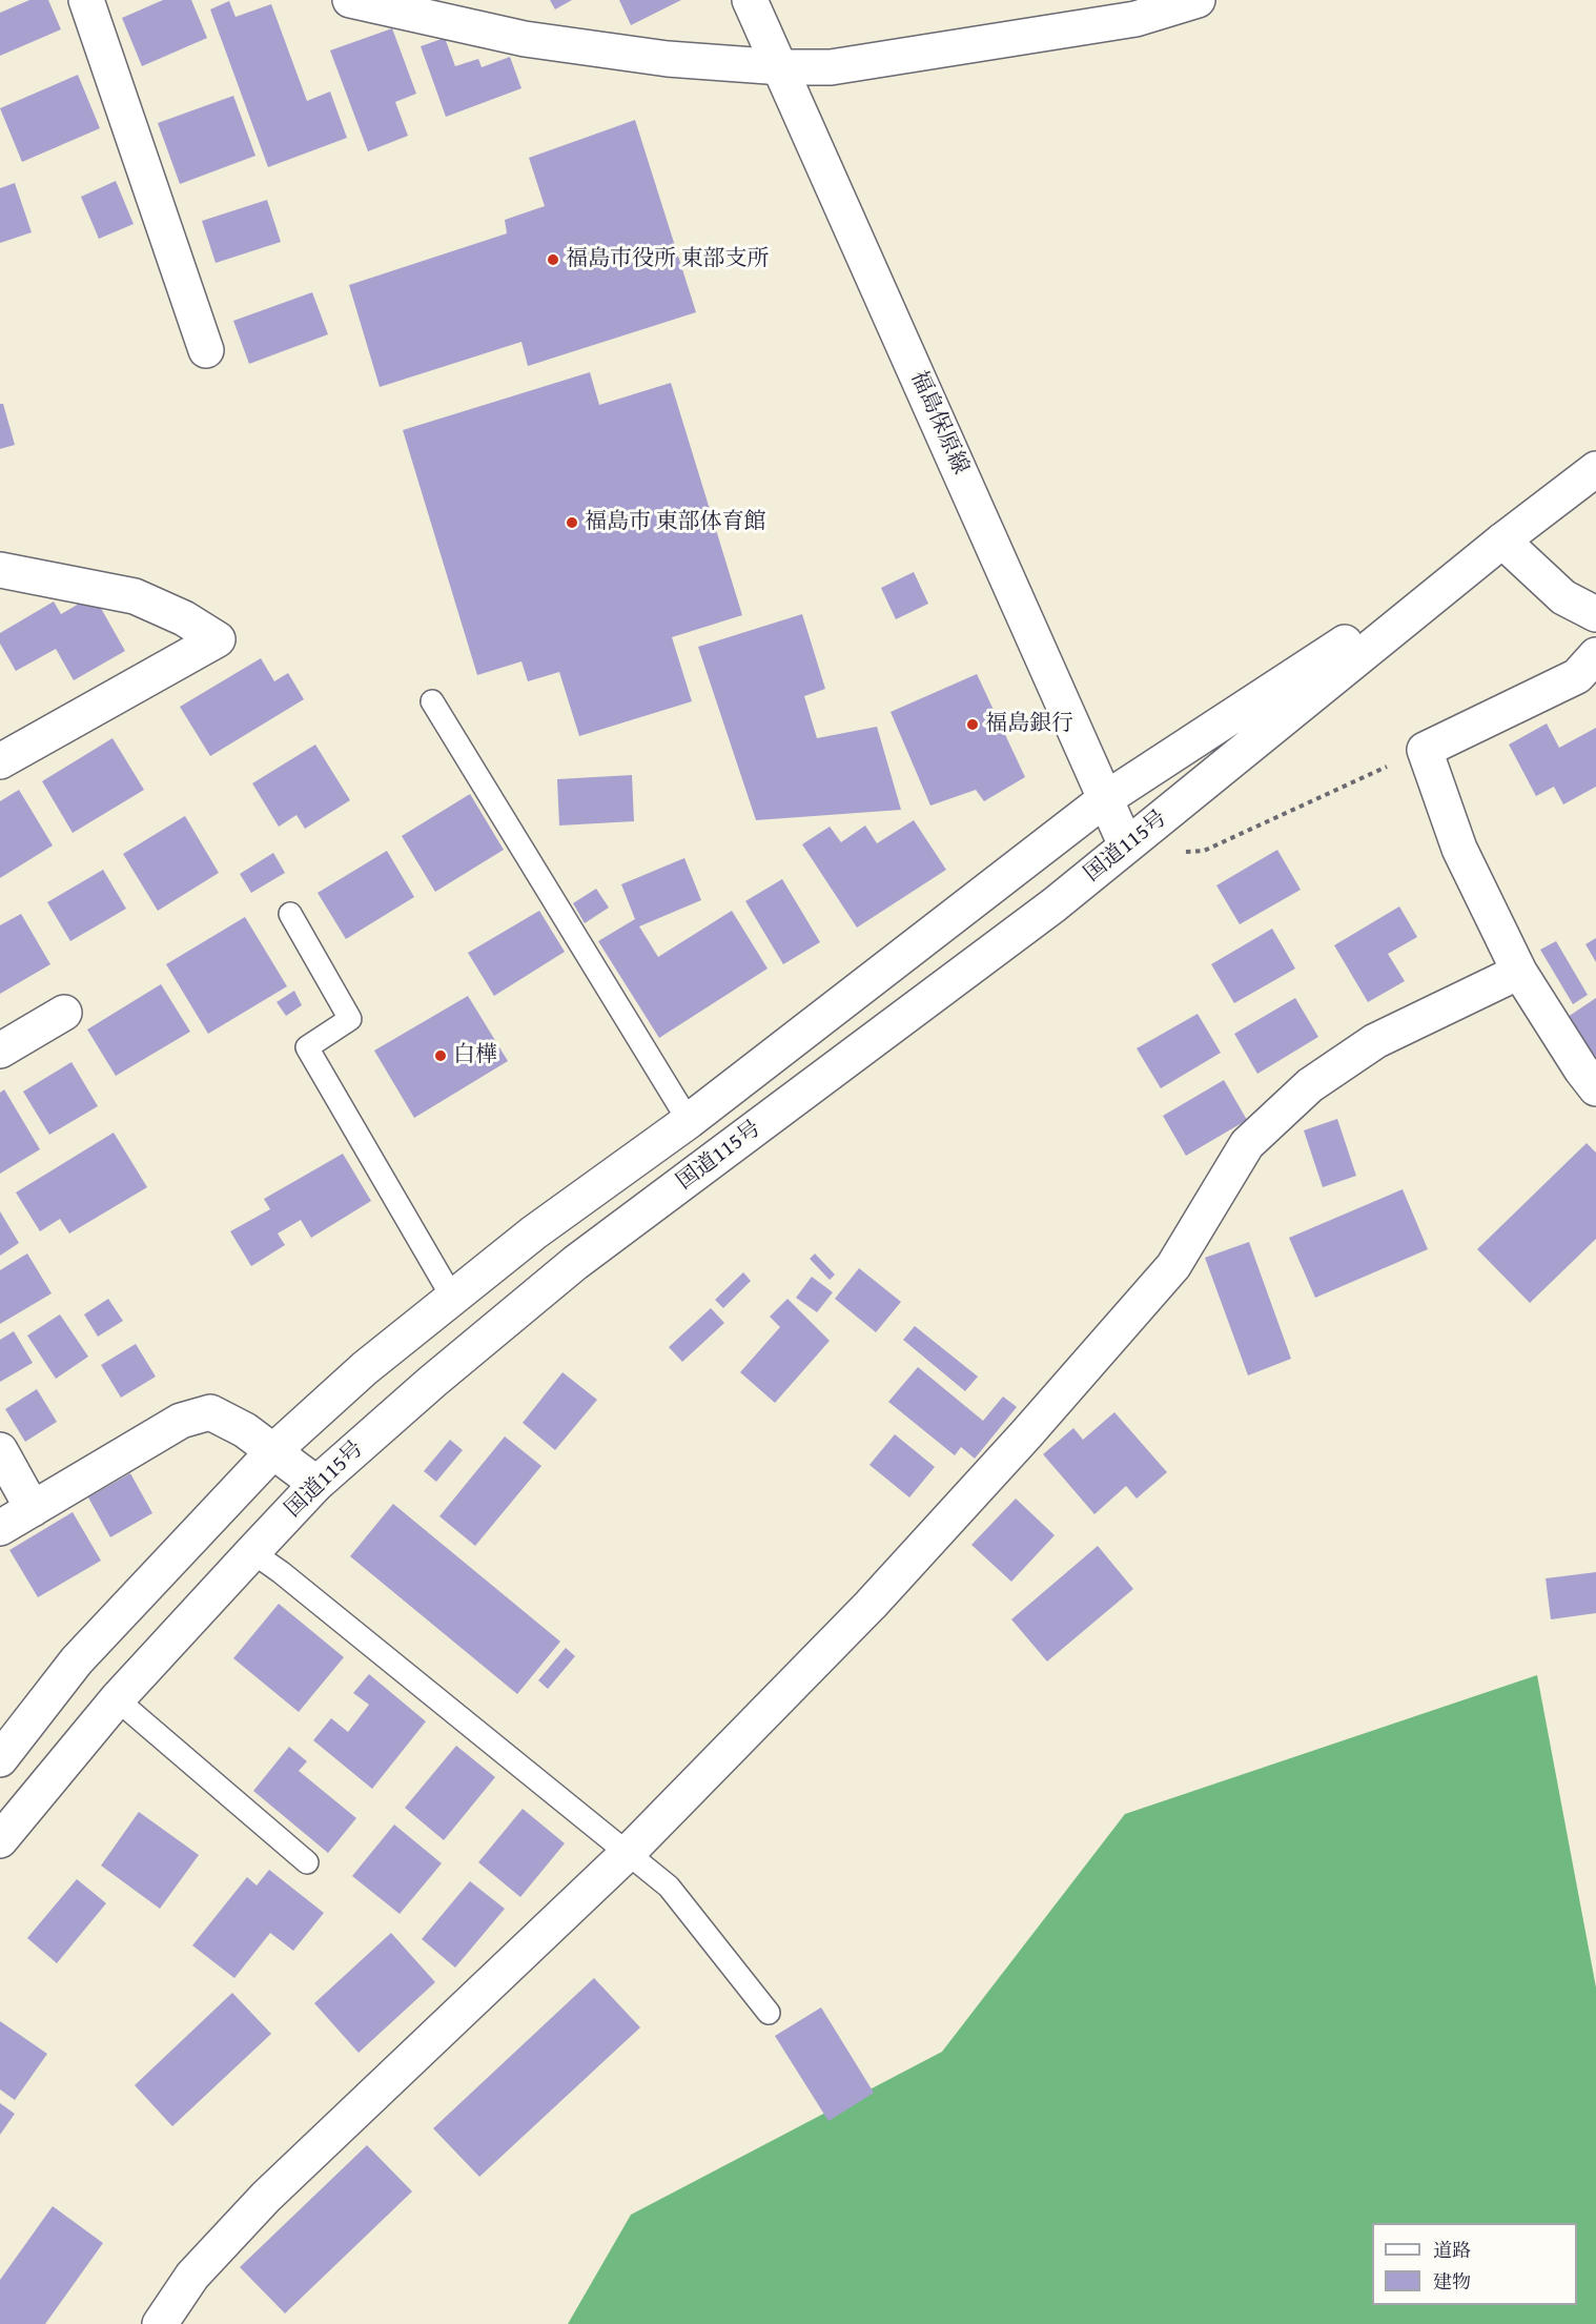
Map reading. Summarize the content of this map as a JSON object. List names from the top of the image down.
{
  "streets": {
    "main road": ["福島保原線", "国道115号"]
  },
  "crossings": [
    ["福島保原線", "国道115号"]
  ],
  "places": [
    "福島市役所 東部支所",
    "福島市 東部体育館",
    "福島銀行",
    "白樺"
  ],
  "legend": ["道路", "建物"]
}
